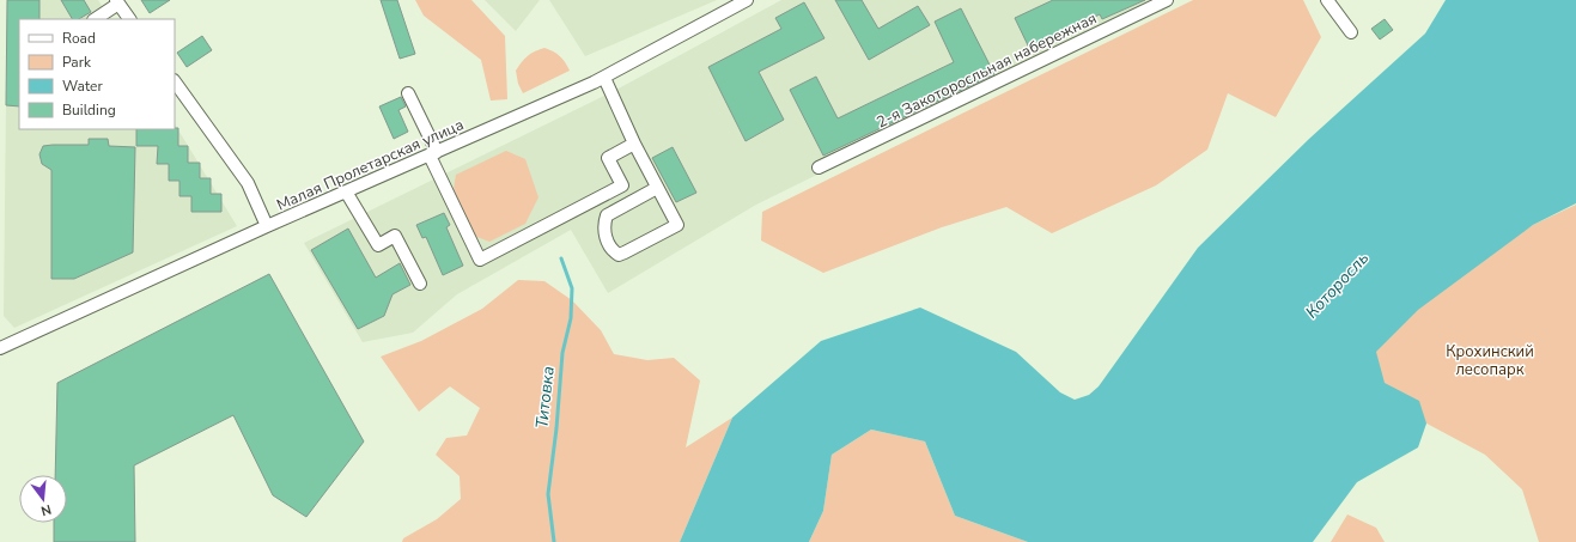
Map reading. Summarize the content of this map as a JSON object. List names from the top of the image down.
{
  "streets": {
    "street": ["2-я Закоторосльная набережная", "Малая Пролетарская улица"]
  },
  "water": ["Которосль", "Титовка"],
  "parks": ["Крохинский лесопарк"],
  "legend": [
    "Road",
    "Park",
    "Water",
    "Building"
  ],
  "north": "bottom"
}
